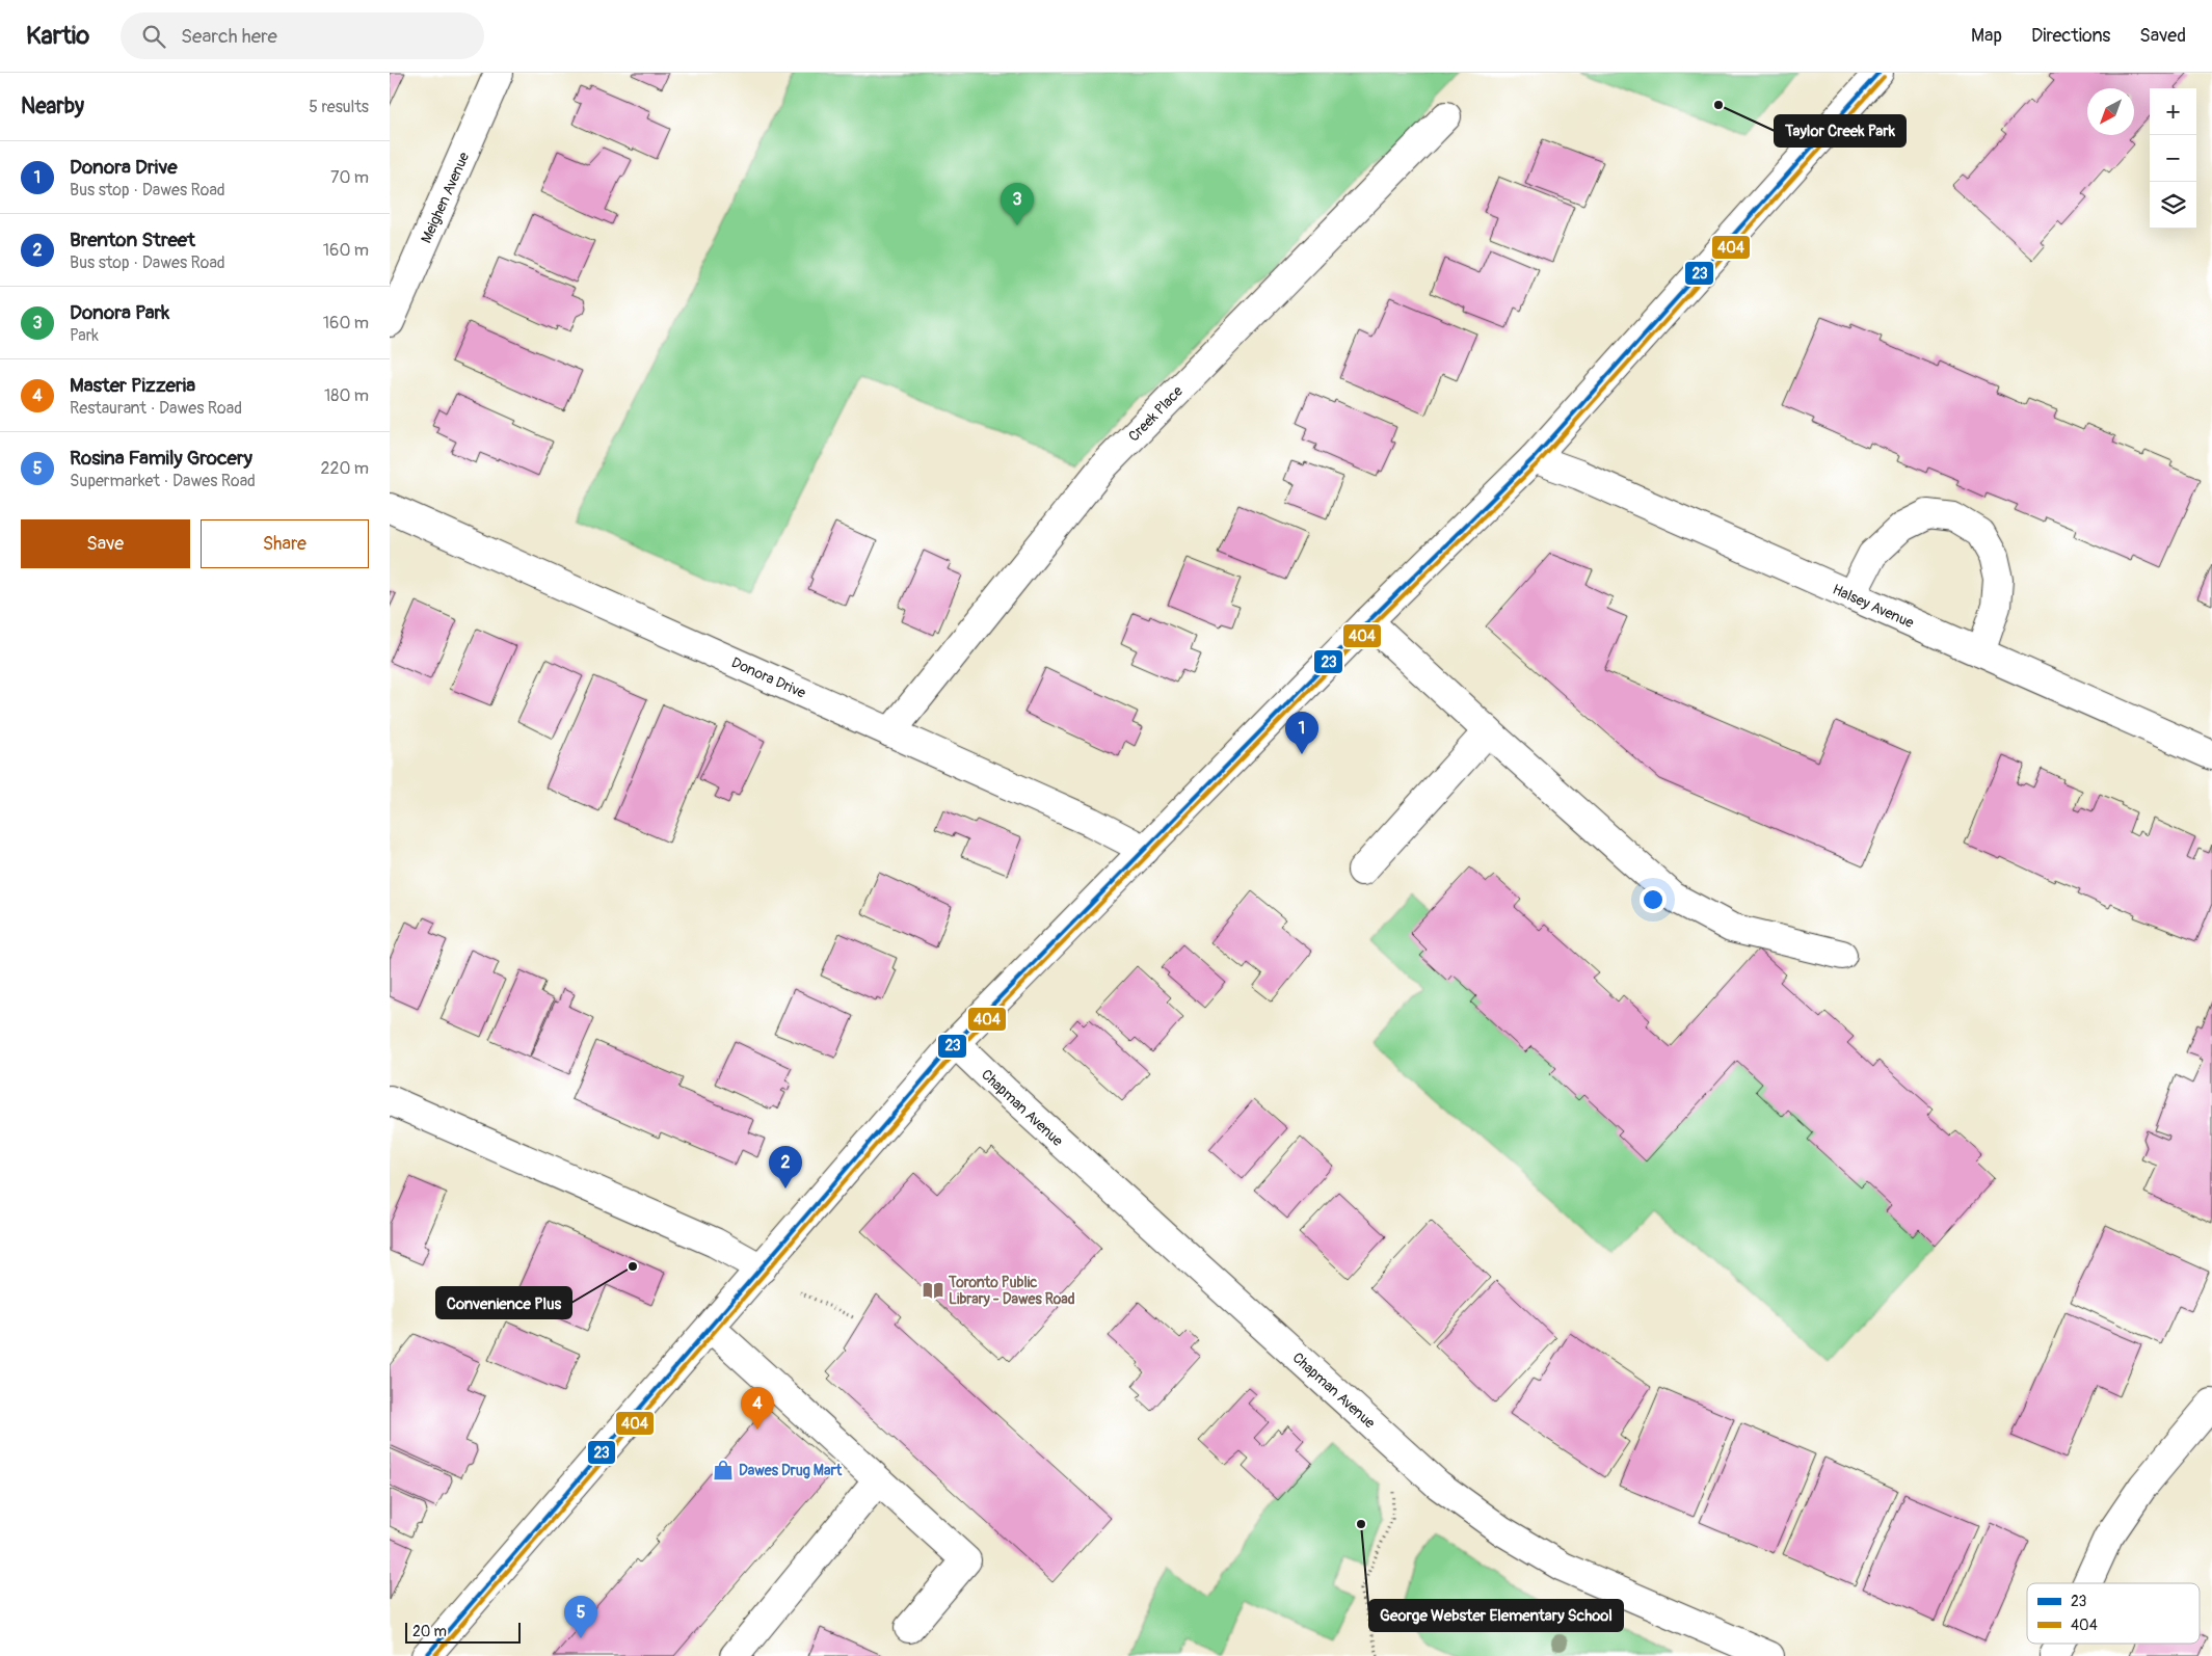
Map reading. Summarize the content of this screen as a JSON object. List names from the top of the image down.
{
  "streets": {
    "street": [
      "Meighen Avenue",
      "Creek Place",
      "Halsey Avenue",
      "Donora Drive",
      "Chapman Avenue"
    ]
  },
  "crossings": [
    ["Creek Place", "Donora Drive"]
  ],
  "places": {
    "other": ["Taylor Creek Park", "Convenience Plus", "George Webster Elementary School"],
    "library": ["Toronto Public Library - Dawes Road"],
    "shop": ["Dawes Drug Mart"]
  },
  "lines": ["transit line 23", "transit line 404"],
  "legend": ["23", "404"],
  "scale_bar": "20 m",
  "north": "bottom left",
  "page": {
    "header": "Kartio",
    "search": "Search here",
    "nav": ["Map", "Directions", "Saved"],
    "heading": ["Nearby", "5 results"],
    "map_buttons": ["+", "−"],
    "list": [
      {
        "mark": "1",
        "name": "Donora Drive",
        "note": "Bus stop · Dawes Road",
        "value": "70 m"
      },
      {
        "mark": "2",
        "name": "Brenton Street",
        "note": "Bus stop · Dawes Road",
        "value": "160 m"
      },
      {
        "mark": "3",
        "name": "Donora Park",
        "note": "Park",
        "value": "160 m"
      },
      {
        "mark": "4",
        "name": "Master Pizzeria",
        "note": "Restaurant · Dawes Road",
        "value": "180 m"
      },
      {
        "mark": "5",
        "name": "Rosina Family Grocery",
        "note": "Supermarket · Dawes Road",
        "value": "220 m"
      }
    ],
    "pins": [
      "3",
      "1",
      "2",
      "4",
      "5"
    ],
    "buttons": ["Save", "Share"],
    "scale": "20 m"
  }
}
